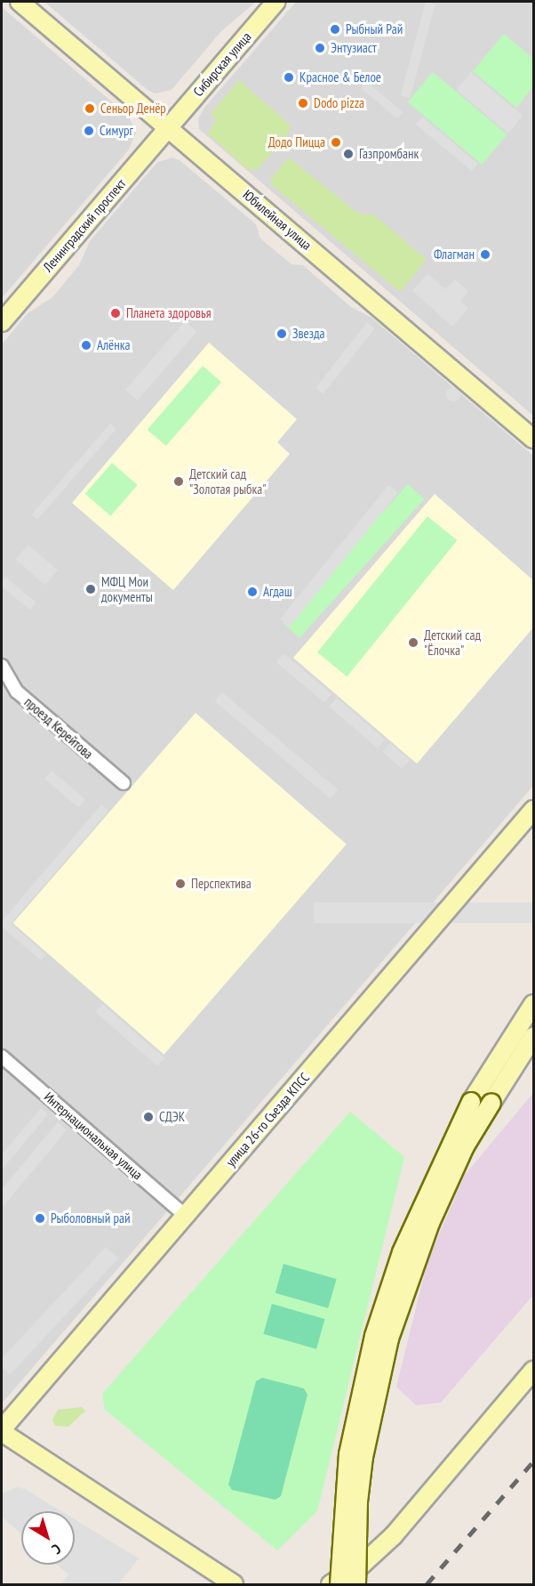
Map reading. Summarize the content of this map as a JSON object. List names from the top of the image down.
{
  "streets": {
    "main road": [
      "Сибирская улица",
      "Юбилейная улица",
      "Ленинградский проспект",
      "улица 26-го Съезда КПСС"
    ],
    "street": ["проезд Керейтова", "Интернациональная улица"]
  },
  "crossings": [
    ["Сибирская улица", "Юбилейная улица"],
    ["Сибирская улица", "Ленинградский проспект"],
    ["Юбилейная улица", "Ленинградский проспект"],
    ["улица 26-го Съезда КПСС", "Интернациональная улица"]
  ],
  "places": [
    "Рыбный Рай",
    "Энтузиаст",
    "Красное & Белое",
    "Dodo pizza",
    "Сеньор Денёр",
    "Симург",
    "Додо Пицца",
    "Газпромбанк",
    "Флагман",
    "Планета здоровья",
    "Звезда",
    "Алёнка",
    "Детский сад \"Золотая рыбка\"",
    "МФЦ Мои документы",
    "Агдаш",
    "Детский сад \"Ёлочка\"",
    "Перспектива",
    "СДЭК",
    "Рыболовный рай"
  ],
  "north": "bottom right"
}
